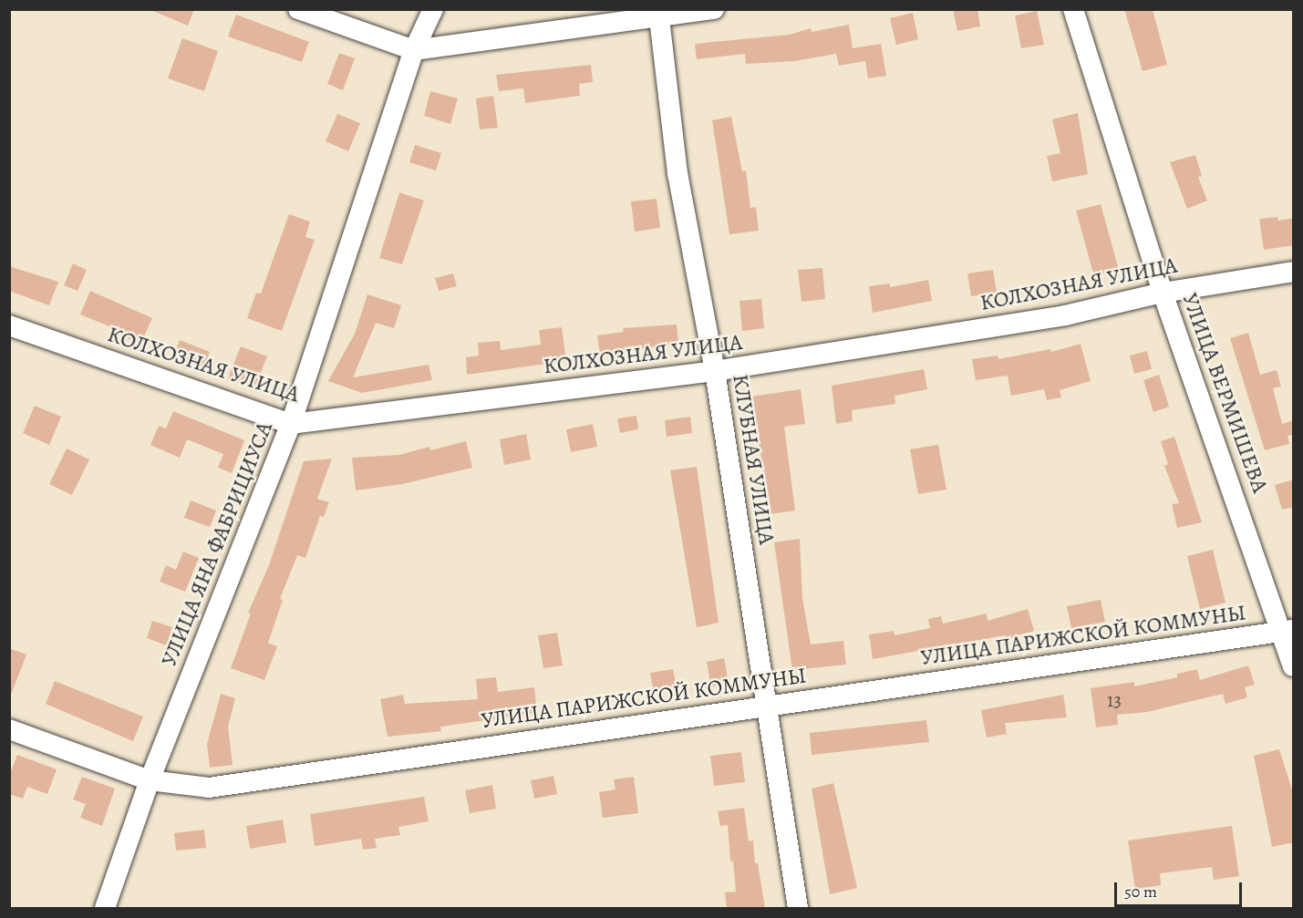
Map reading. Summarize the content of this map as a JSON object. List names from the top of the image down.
{
  "streets": {
    "street": [
      "КОЛХОЗНАЯ УЛИЦА",
      "УЛИЦА ВЕРМИШЕВА",
      "КЛУБНАЯ УЛИЦА",
      "УЛИЦА ЯНА ФАБРИЦИУСА",
      "УЛИЦА ПАРИЖСКОЙ КОММУНЫ"
    ]
  },
  "crossings": [
    ["КОЛХОЗНАЯ УЛИЦА", "УЛИЦА ВЕРМИШЕВА"],
    ["КОЛХОЗНАЯ УЛИЦА", "КЛУБНАЯ УЛИЦА"],
    ["КОЛХОЗНАЯ УЛИЦА", "УЛИЦА ЯНА ФАБРИЦИУСА"],
    ["УЛИЦА ВЕРМИШЕВА", "УЛИЦА ПАРИЖСКОЙ КОММУНЫ"],
    ["КЛУБНАЯ УЛИЦА", "УЛИЦА ПАРИЖСКОЙ КОММУНЫ"],
    ["УЛИЦА ЯНА ФАБРИЦИУСА", "УЛИЦА ПАРИЖСКОЙ КОММУНЫ"]
  ],
  "house_numbers": ["13"],
  "scale_bar": "50 m"
}
